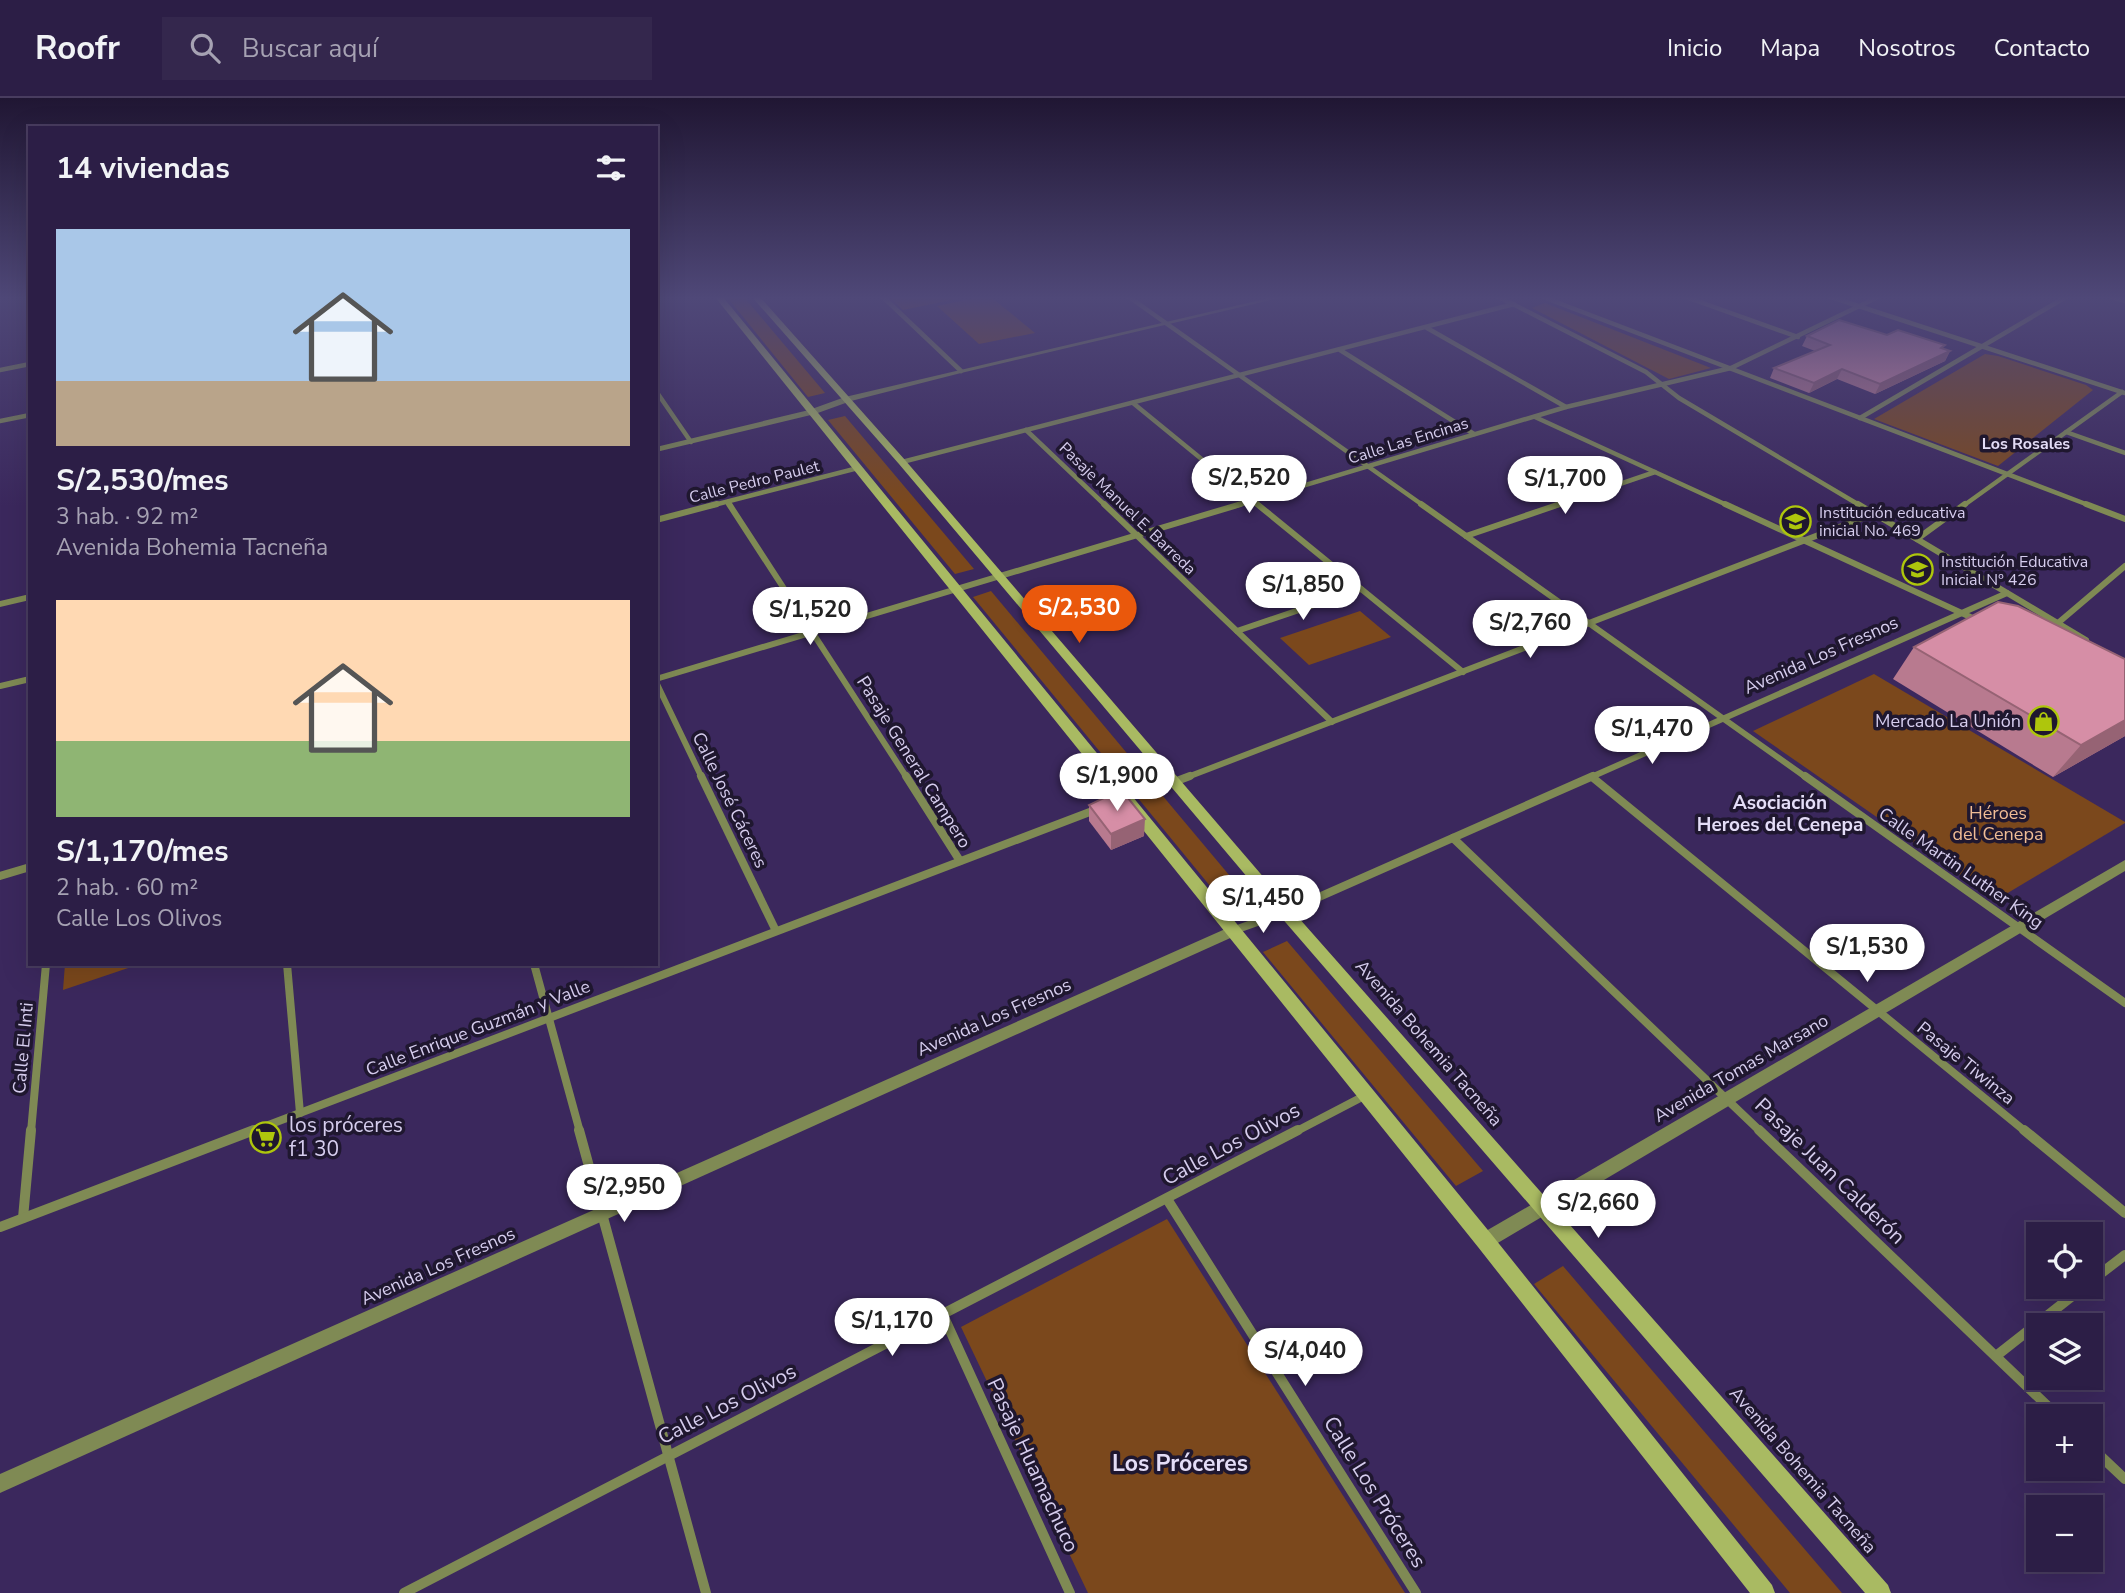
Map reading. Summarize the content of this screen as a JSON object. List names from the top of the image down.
{
  "streets": {
    "main road": ["Avenida Bohemia Tacneña"],
    "street": [
      "Calle Las Encinas",
      "Calle Pedro Paulet",
      "Pasaje Manuel E. Barreda",
      "Avenida Los Fresnos",
      "Pasaje General Campero",
      "Calle José Cáceres",
      "Calle Martin Luther King",
      "Calle Enrique Guzmán y Valle",
      "Calle El Inti",
      "Pasaje Tiwinza",
      "Avenida Tomas Marsano",
      "Calle Los Olivos",
      "Pasaje Juan Calderón",
      "Pasaje Huamachuco",
      "Calle Los Próceres"
    ]
  },
  "crossings": [
    ["Calle Las Encinas", "Pasaje Manuel E. Barreda"],
    ["Calle Las Encinas", "Pasaje General Campero"],
    ["Calle Las Encinas", "Calle Martin Luther King"],
    ["Calle Las Encinas", "Avenida Bohemia Tacneña"],
    ["Calle Pedro Paulet", "Pasaje General Campero"],
    ["Avenida Los Fresnos", "Calle Martin Luther King"],
    ["Avenida Los Fresnos", "Avenida Bohemia Tacneña"],
    ["Avenida Los Fresnos", "Pasaje Tiwinza"],
    ["Avenida Los Fresnos", "Pasaje Juan Calderón"],
    ["Pasaje General Campero", "Calle Enrique Guzmán y Valle"],
    ["Calle José Cáceres", "Calle Enrique Guzmán y Valle"],
    ["Calle Martin Luther King", "Avenida Tomas Marsano"],
    ["Calle Enrique Guzmán y Valle", "Calle El Inti"],
    ["Avenida Bohemia Tacneña", "Avenida Tomas Marsano"],
    ["Pasaje Tiwinza", "Avenida Tomas Marsano"],
    ["Avenida Tomas Marsano", "Pasaje Juan Calderón"],
    ["Calle Los Olivos", "Pasaje Huamachuco"],
    ["Calle Los Olivos", "Calle Los Próceres"]
  ],
  "districts": ["Los Rosales", "Asociación Heroes del Cenepa", "Los Próceres"],
  "parks": ["Héroes del Cenepa"],
  "places": {
    "school or university": ["Institución educativa inicial No. 469", "Institución Educativa Inicial Nº 426"],
    "shop": ["Mercado La Unión"],
    "supermarket": ["los próceres f1 30"]
  },
  "page": {
    "header": "Roofr",
    "search": "Buscar aquí",
    "nav": [
      "Inicio",
      "Mapa",
      "Nosotros",
      "Contacto"
    ],
    "heading": "14 viviendas",
    "list": [
      {
        "name": "S/2,530/mes",
        "note": "3 hab. · 92 m² · Avenida Bohemia Tacneña"
      },
      {
        "name": "S/1,170/mes",
        "note": "2 hab. · 60 m² · Calle Los Olivos"
      }
    ],
    "price": [
      "S/2,520",
      "S/1,700",
      "S/1,850",
      "S/2,530",
      "S/1,520",
      "S/2,760",
      "S/1,470",
      "S/1,900",
      "S/1,450",
      "S/1,530",
      "S/2,950",
      "S/2,660",
      "S/1,170",
      "S/4,040"
    ],
    "map_buttons": ["+", "−"]
  }
}
